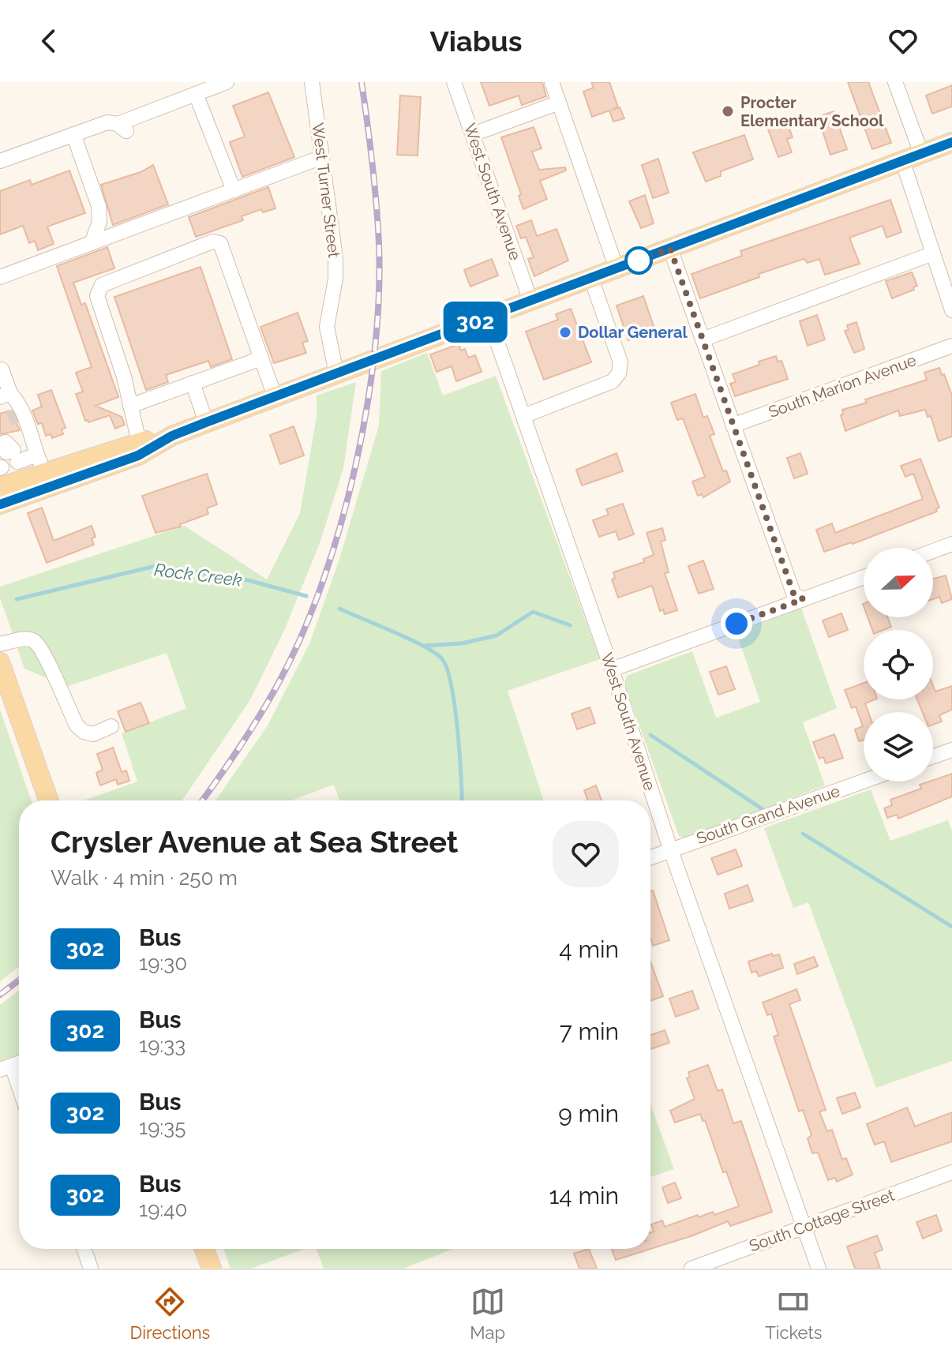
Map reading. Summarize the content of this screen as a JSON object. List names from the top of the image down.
{
  "streets": {
    "street": [
      "West Turner Street",
      "West South Avenue",
      "South Marion Avenue",
      "South Grand Avenue",
      "South Cottage Street"
    ]
  },
  "crossings": [
    ["West South Avenue", "South Grand Avenue"],
    ["West South Avenue", "South Cottage Street"]
  ],
  "water": ["Rock Creek"],
  "places": ["Procter Elementary School", "Dollar General"],
  "lines": ["bus line 302"],
  "north": "right",
  "page": {
    "header": "Viabus",
    "on_map": "302",
    "heading": ["Crysler Avenue at Sea Street", "Walk · 4 min · 250 m"],
    "list": [
      {
        "mark": "302",
        "name": "Bus",
        "note": "19:30",
        "value": "4 min"
      },
      {
        "mark": "302",
        "name": "Bus",
        "note": "19:33",
        "value": "7 min"
      },
      {
        "mark": "302",
        "name": "Bus",
        "note": "19:35",
        "value": "9 min"
      },
      {
        "mark": "302",
        "name": "Bus",
        "note": "19:40",
        "value": "14 min"
      }
    ],
    "tabs": ["Directions", "Map", "Tickets"]
  }
}
